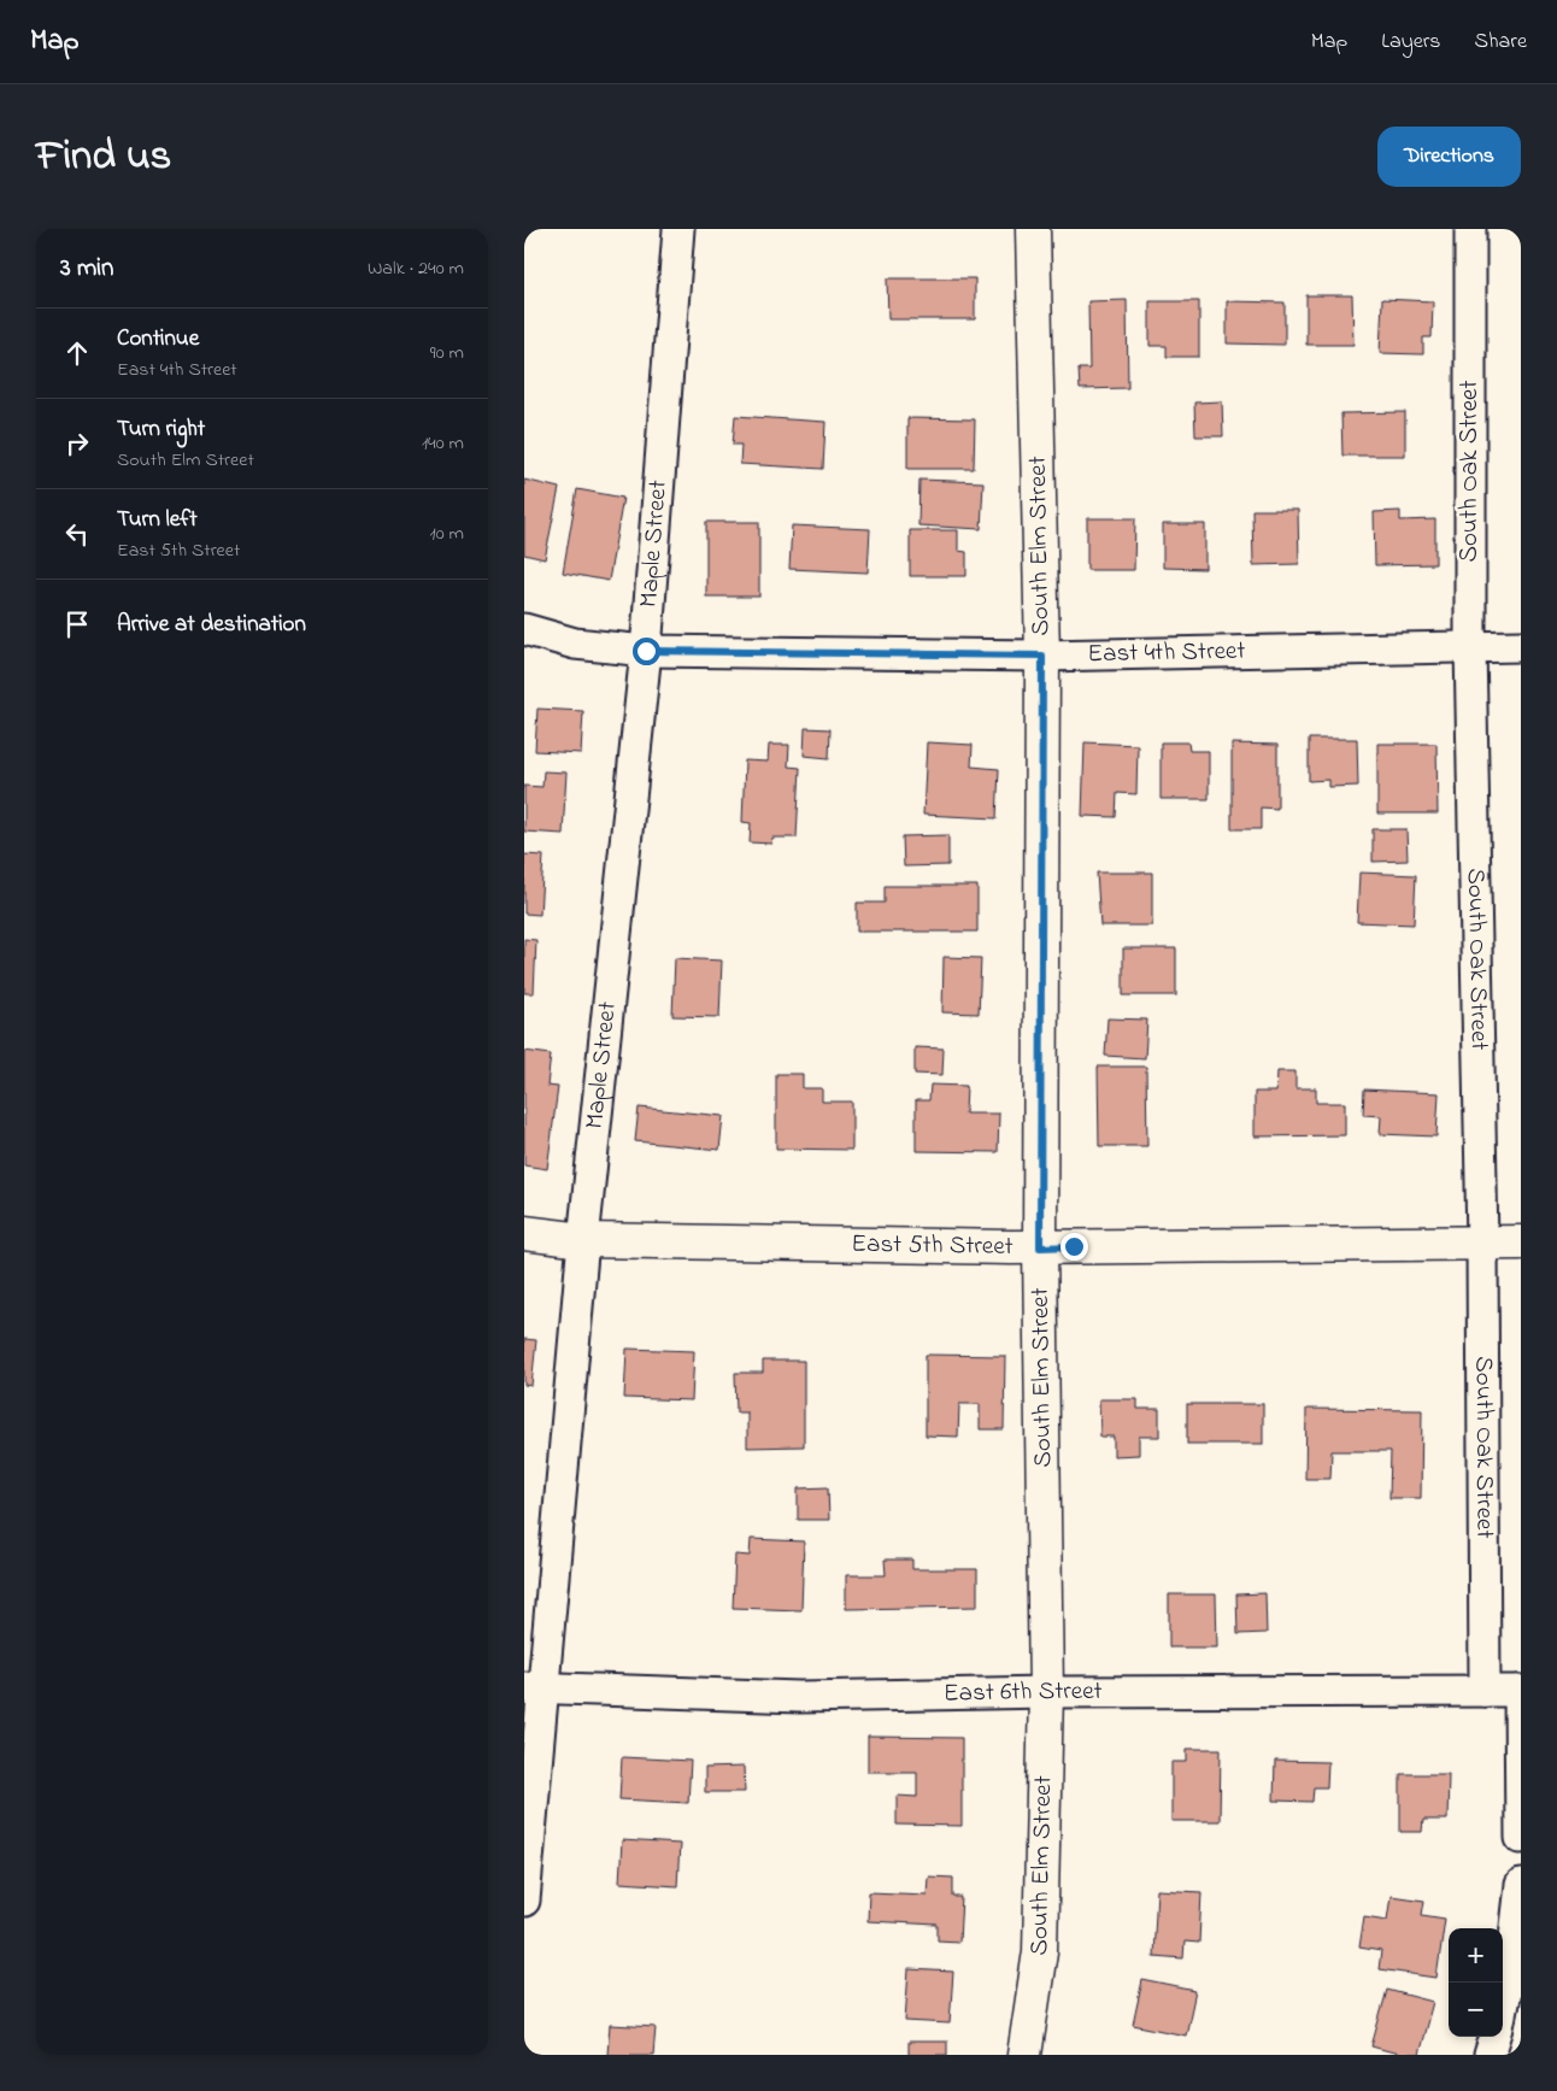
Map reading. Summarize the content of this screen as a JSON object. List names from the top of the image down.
{
  "streets": {
    "street": [
      "South Oak Street",
      "Maple Street",
      "South Elm Street",
      "East 4th Street",
      "East 5th Street",
      "East 6th Street"
    ]
  },
  "crossings": [
    ["South Oak Street", "East 4th Street"],
    ["South Oak Street", "East 5th Street"],
    ["South Oak Street", "East 6th Street"],
    ["Maple Street", "East 4th Street"],
    ["Maple Street", "East 5th Street"],
    ["Maple Street", "East 6th Street"],
    ["South Elm Street", "East 4th Street"],
    ["South Elm Street", "East 5th Street"],
    ["South Elm Street", "East 6th Street"]
  ],
  "page": {
    "header": "Map",
    "nav": ["Map", "Layers", "Share"],
    "title": "Find us",
    "buttons": "Directions",
    "heading": ["3 min", "Walk · 240 m"],
    "list": [
      ["Continue", "East 4th Street", "90 m"],
      ["Turn right", "South Elm Street", "140 m"],
      ["Turn left", "East 5th Street", "10 m"],
      "Arrive at destination"
    ],
    "map_buttons": ["+", "−"]
  }
}
